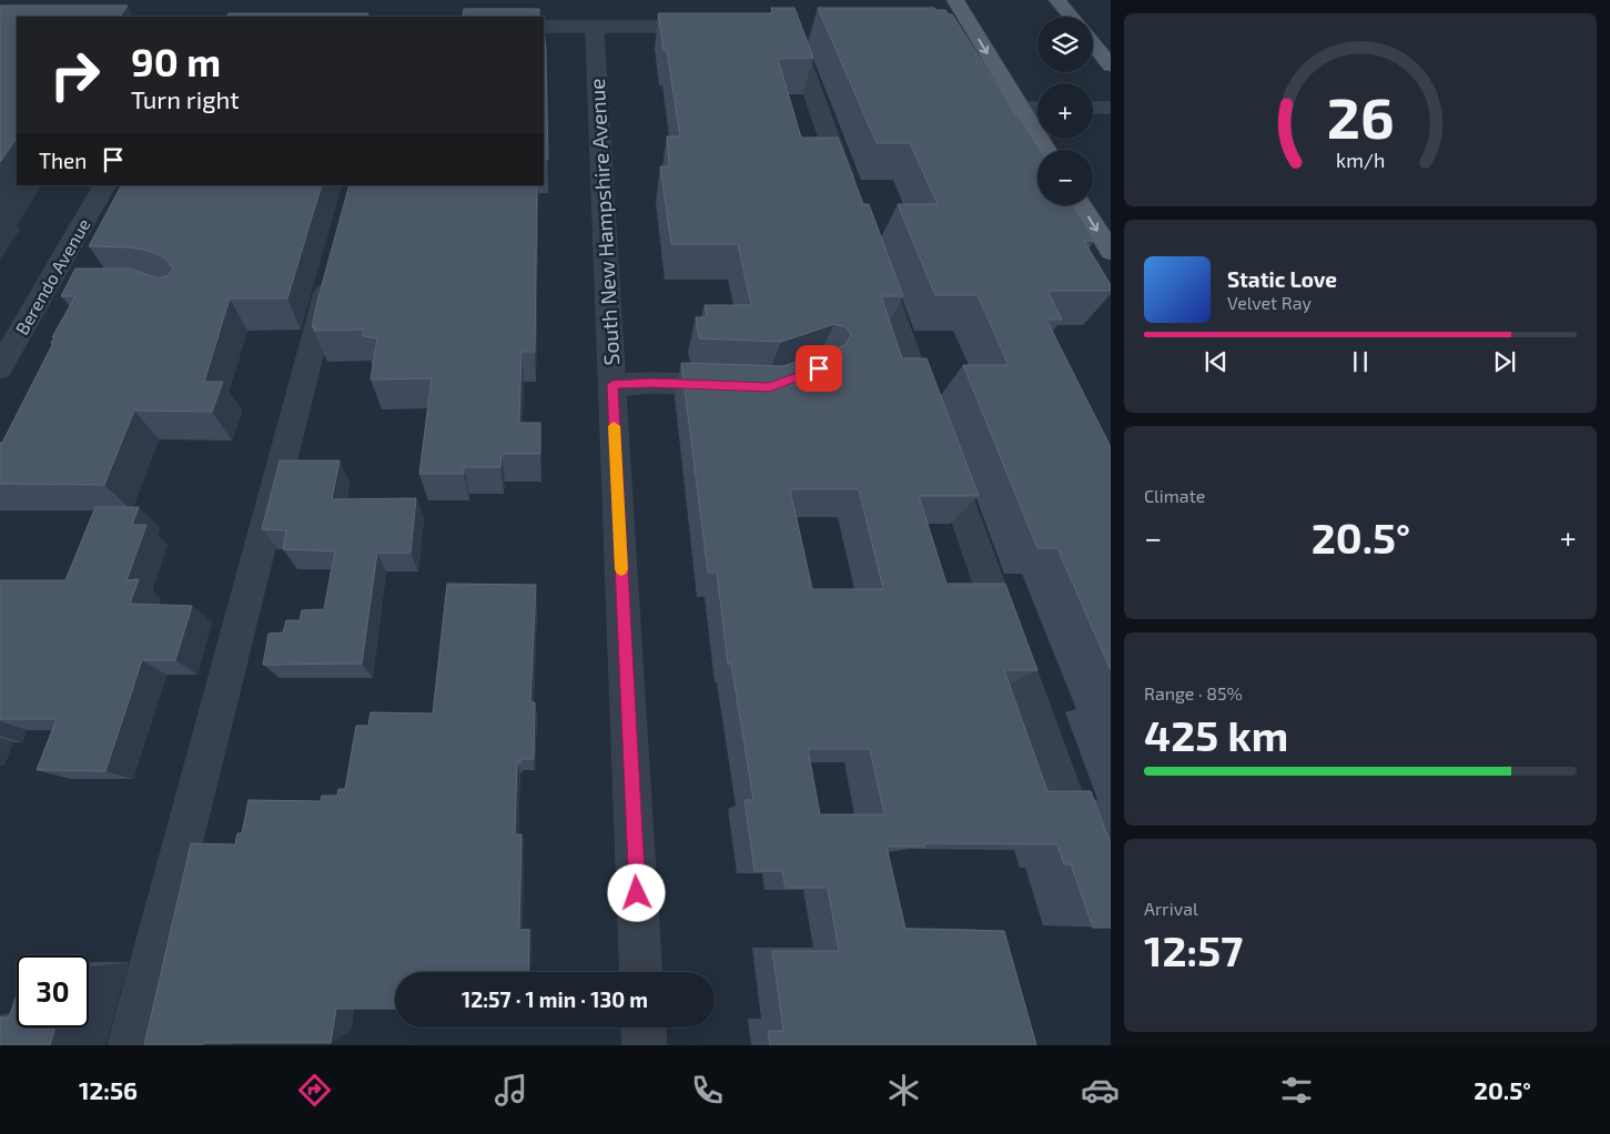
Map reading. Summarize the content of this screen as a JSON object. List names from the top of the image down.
{
  "streets": {
    "street": ["South New Hampshire Avenue", "Berendo Avenue"]
  },
  "page": {
    "map_buttons": ["+", "−"],
    "turn": ["90 m", "Turn right"],
    "then": "Then",
    "song": ["Static Love", "Velvet Ray"],
    "tile": [
      "Climate",
      ["Range · 85%", "425 km"],
      ["Arrival", "12:57"]
    ],
    "heat": ["−", "20.5°", "+"],
    "limit": "30",
    "trip": "12:57 · 1 min · 130 m",
    "tabs": ["12:56", "20.5°"],
    "gauge": ["26", "km/h"]
  }
}
